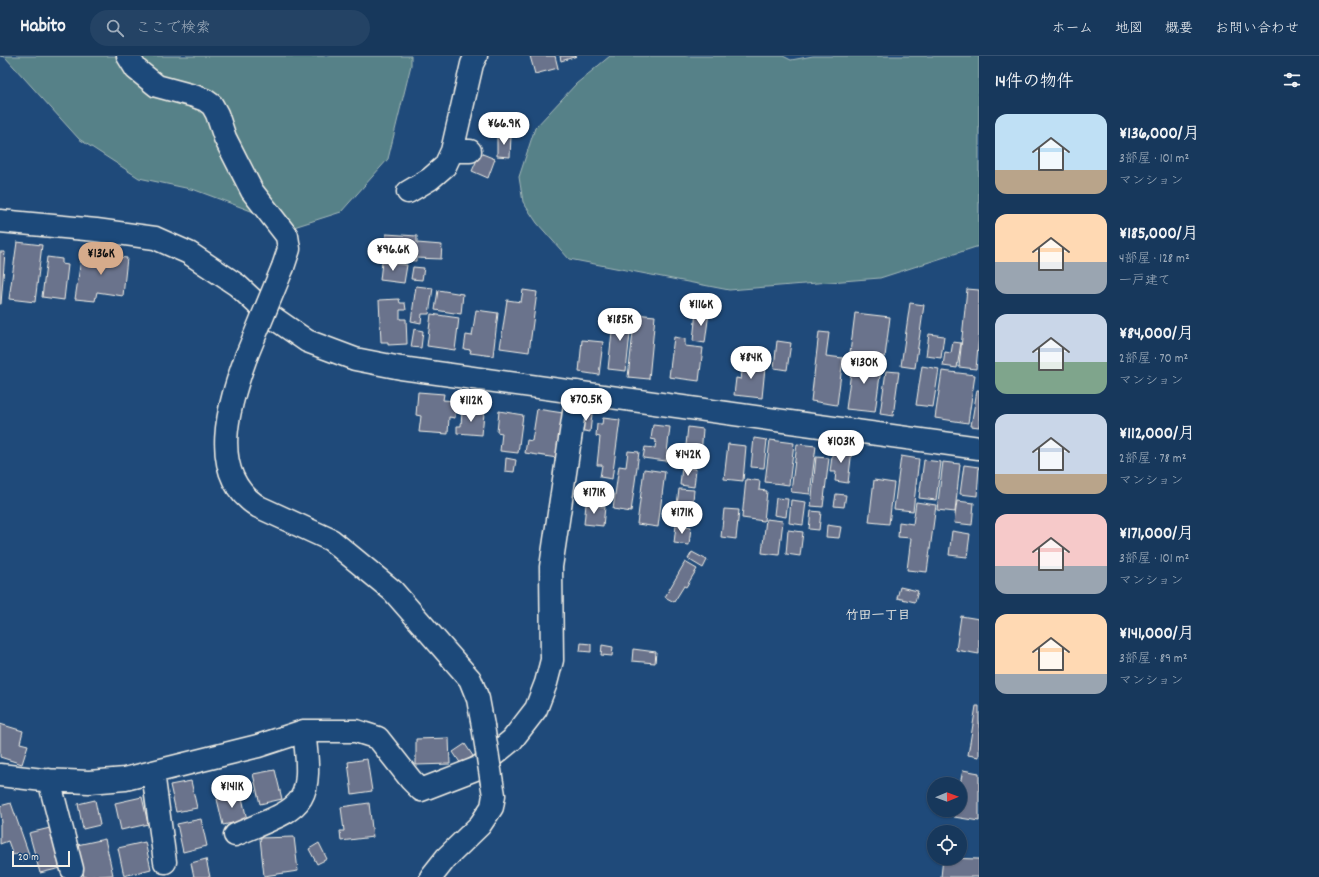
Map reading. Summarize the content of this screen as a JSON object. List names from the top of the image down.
{
  "districts": ["竹田一丁目"],
  "scale_bar": "20 m",
  "north": "right",
  "page": {
    "header": "Habito",
    "search": "ここで検索",
    "nav": [
      "ホーム",
      "地図",
      "概要",
      "お問い合わせ"
    ],
    "heading": "14件の物件",
    "list": [
      {
        "name": "¥136,000/月",
        "note": "3部屋 · 101 m² · マンション"
      },
      {
        "name": "¥185,000/月",
        "note": "4部屋 · 128 m² · 一戸建て"
      },
      {
        "name": "¥84,000/月",
        "note": "2部屋 · 70 m² · マンション"
      },
      {
        "name": "¥112,000/月",
        "note": "2部屋 · 78 m² · マンション"
      },
      {
        "name": "¥171,000/月",
        "note": "3部屋 · 101 m² · マンション"
      },
      {
        "name": "¥141,000/月",
        "note": "3部屋 · 89 m² · マンション"
      }
    ],
    "price": [
      "¥66.9K",
      "¥96.6K",
      "¥136K",
      "¥116K",
      "¥185K",
      "¥84K",
      "¥130K",
      "¥70.5K",
      "¥112K",
      "¥103K",
      "¥142K",
      "¥171K",
      "¥171K",
      "¥141K"
    ],
    "scale": "20 m"
  }
}
